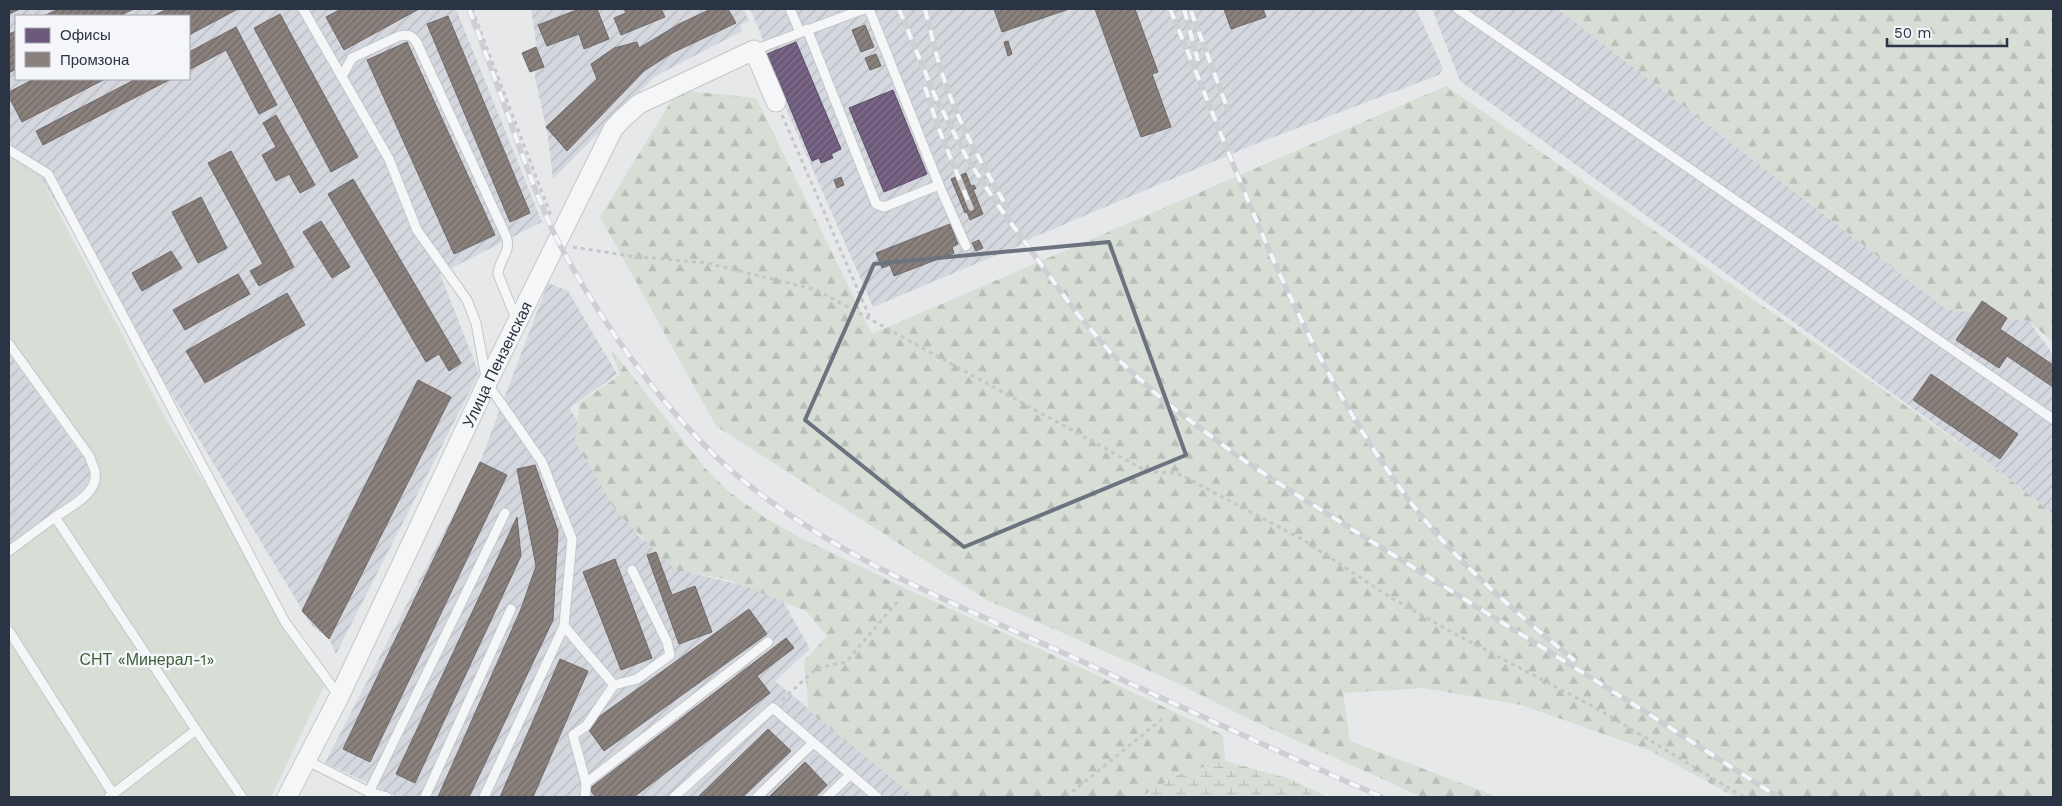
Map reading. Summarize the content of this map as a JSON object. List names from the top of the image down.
{
  "streets": {
    "street": ["Улица Пензенская"]
  },
  "parks": ["СНТ «Минерал-1»"],
  "legend": ["Офисы", "Промзона"],
  "scale_bar": "50 m"
}
